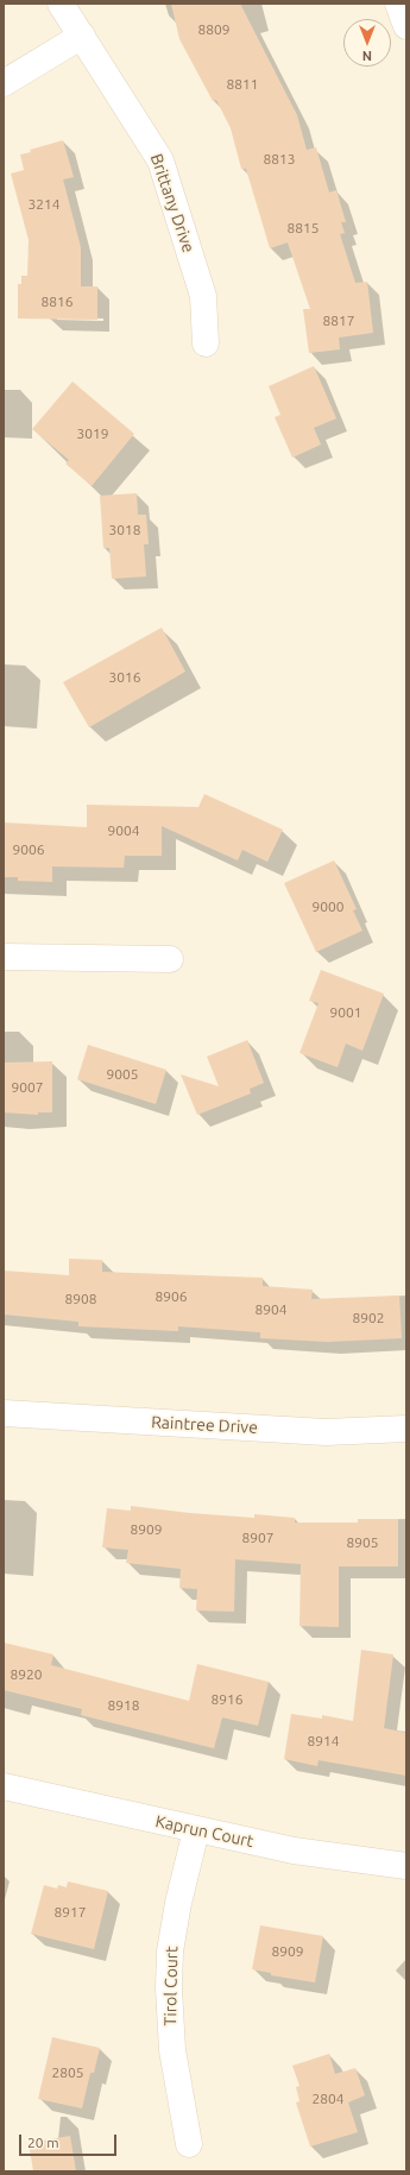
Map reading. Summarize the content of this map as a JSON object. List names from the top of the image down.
{
  "streets": {
    "street": [
      "Brittany Drive",
      "Raintree Drive",
      "Kaprun Court",
      "Tirol Court"
    ]
  },
  "crossings": [
    ["Kaprun Court", "Tirol Court"]
  ],
  "house_numbers": [
    "8809",
    "8811",
    "8813",
    "3214",
    "8815",
    "8816",
    "8817",
    "3019",
    "3018",
    "3016",
    "9004",
    "9006",
    "9000",
    "9001",
    "9005",
    "9007",
    "8906",
    "8908",
    "8904",
    "8902",
    "8909",
    "8907",
    "8905",
    "8920",
    "8916",
    "8918",
    "8914",
    "8917",
    "8909",
    "2805",
    "2804"
  ],
  "scale_bar": "20 m",
  "north": "bottom"
}
